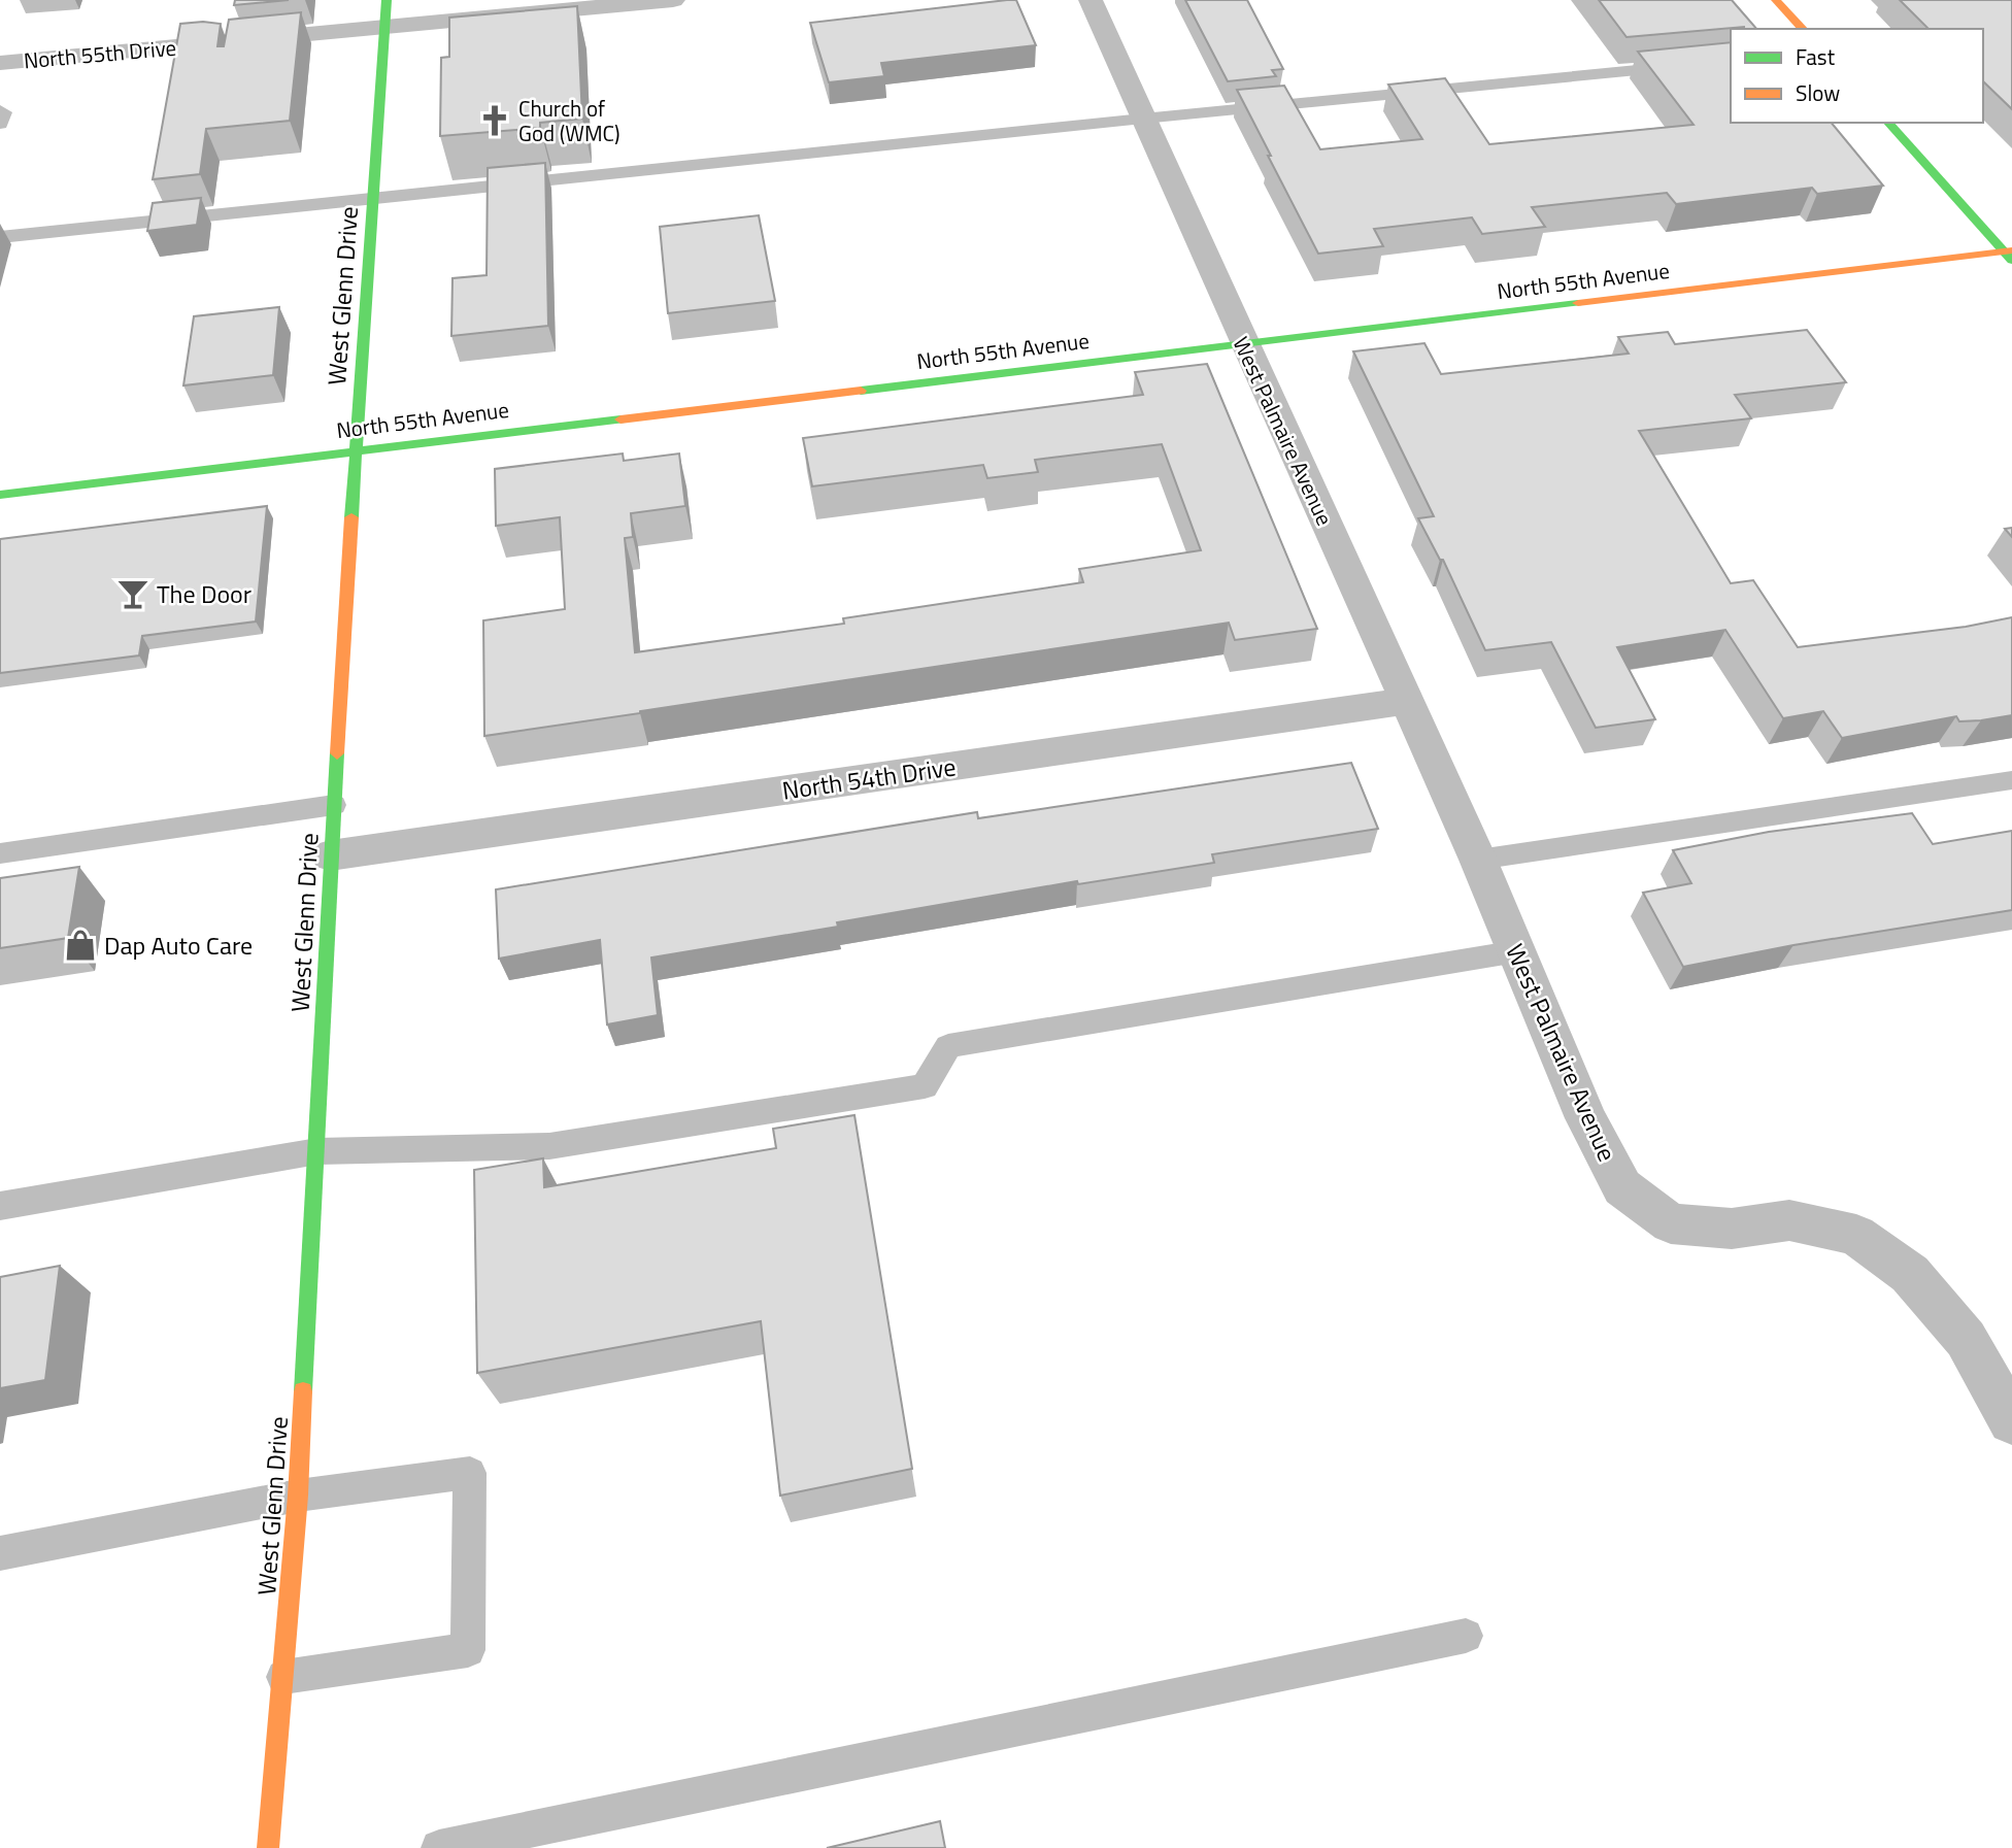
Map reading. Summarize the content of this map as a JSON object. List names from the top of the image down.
{
  "streets": {
    "street": [
      "North 55th Drive",
      "North 55th Avenue",
      "West Glenn Drive",
      "West Palmaire Avenue",
      "North 54th Drive"
    ]
  },
  "crossings": [
    ["North 55th Drive", "West Glenn Drive"],
    ["North 55th Avenue", "West Glenn Drive"],
    ["North 55th Avenue", "West Palmaire Avenue"],
    ["West Glenn Drive", "North 54th Drive"],
    ["West Palmaire Avenue", "North 54th Drive"]
  ],
  "places": {
    "church": ["Church of God (WMC)"],
    "bar": ["The Door"],
    "shop": ["Dap Auto Care"]
  },
  "legend": ["Fast", "Slow"]
}
